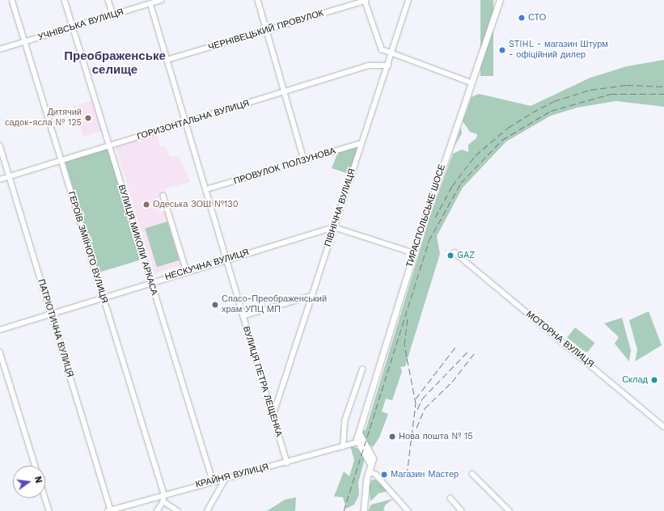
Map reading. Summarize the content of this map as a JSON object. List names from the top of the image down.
{
  "streets": {
    "main road": ["ТИРАСПОЛЬСЬКЕ ШОСЕ"],
    "street": [
      "УЧНІВСЬКА ВУЛИЦЯ",
      "ЧЕРНІВЕЦЬКИЙ ПРОВУЛОК",
      "ГОРИЗОНТАЛЬНА ВУЛИЦЯ",
      "ПРОВУЛОК ПОЛЗУНОВА",
      "ПІВНІЧНА ВУЛИЦЯ",
      "ВУЛИЦЯ МИКОЛИ АРКАСА",
      "ГЕРОЇВ ЗМІЇНОГО ВУЛИЦЯ",
      "НЕСКУЧНА ВУЛИЦЯ",
      "ПАТРІОТИЧНА ВУЛИЦЯ",
      "МОТОРНА ВУЛИЦЯ",
      "ВУЛИЦЯ ПЕТРА ЛЕЩЕНКА",
      "КРАЙНЯ ВУЛИЦЯ"
    ]
  },
  "crossings": [
    ["УЧНІВСЬКА ВУЛИЦЯ", "ВУЛИЦЯ МИКОЛИ АРКАСА"],
    ["УЧНІВСЬКА ВУЛИЦЯ", "ГЕРОЇВ ЗМІЇНОГО ВУЛИЦЯ"],
    ["УЧНІВСЬКА ВУЛИЦЯ", "ВУЛИЦЯ ПЕТРА ЛЕЩЕНКА"],
    ["ЧЕРНІВЕЦЬКИЙ ПРОВУЛОК", "ВУЛИЦЯ ПЕТРА ЛЕЩЕНКА"],
    ["ГОРИЗОНТАЛЬНА ВУЛИЦЯ", "ПІВНІЧНА ВУЛИЦЯ"],
    ["ГОРИЗОНТАЛЬНА ВУЛИЦЯ", "ВУЛИЦЯ МИКОЛИ АРКАСА"],
    ["ГОРИЗОНТАЛЬНА ВУЛИЦЯ", "ГЕРОЇВ ЗМІЇНОГО ВУЛИЦЯ"],
    ["ГОРИЗОНТАЛЬНА ВУЛИЦЯ", "ПАТРІОТИЧНА ВУЛИЦЯ"],
    ["ГОРИЗОНТАЛЬНА ВУЛИЦЯ", "ВУЛИЦЯ ПЕТРА ЛЕЩЕНКА"],
    ["ПРОВУЛОК ПОЛЗУНОВА", "ПІВНІЧНА ВУЛИЦЯ"],
    ["ПРОВУЛОК ПОЛЗУНОВА", "ВУЛИЦЯ ПЕТРА ЛЕЩЕНКА"],
    ["ПІВНІЧНА ВУЛИЦЯ", "НЕСКУЧНА ВУЛИЦЯ"],
    ["ПІВНІЧНА ВУЛИЦЯ", "ВУЛИЦЯ ПЕТРА ЛЕЩЕНКА"],
    ["ТИРАСПОЛЬСЬКЕ ШОСЕ", "НЕСКУЧНА ВУЛИЦЯ"],
    ["ТИРАСПОЛЬСЬКЕ ШОСЕ", "КРАЙНЯ ВУЛИЦЯ"],
    ["ВУЛИЦЯ МИКОЛИ АРКАСА", "НЕСКУЧНА ВУЛИЦЯ"],
    ["ВУЛИЦЯ МИКОЛИ АРКАСА", "КРАЙНЯ ВУЛИЦЯ"],
    ["ГЕРОЇВ ЗМІЇНОГО ВУЛИЦЯ", "НЕСКУЧНА ВУЛИЦЯ"],
    ["ГЕРОЇВ ЗМІЇНОГО ВУЛИЦЯ", "КРАЙНЯ ВУЛИЦЯ"],
    ["НЕСКУЧНА ВУЛИЦЯ", "ПАТРІОТИЧНА ВУЛИЦЯ"],
    ["НЕСКУЧНА ВУЛИЦЯ", "ВУЛИЦЯ ПЕТРА ЛЕЩЕНКА"],
    ["ПАТРІОТИЧНА ВУЛИЦЯ", "КРАЙНЯ ВУЛИЦЯ"],
    ["ВУЛИЦЯ ПЕТРА ЛЕЩЕНКА", "КРАЙНЯ ВУЛИЦЯ"]
  ],
  "districts": ["Преображенське селище"],
  "places": [
    "СТО",
    "STIHL - магазин Штурм - офіційний дилер",
    "Дитячий садок-ясла № 125",
    "Одеська ЗОШ №130",
    "GAZ",
    "Спасо-Преображенський храм УПЦ МП",
    "Склад",
    "Нова пошта № 15",
    "Магазин Мастер"
  ],
  "north": "right"
}
